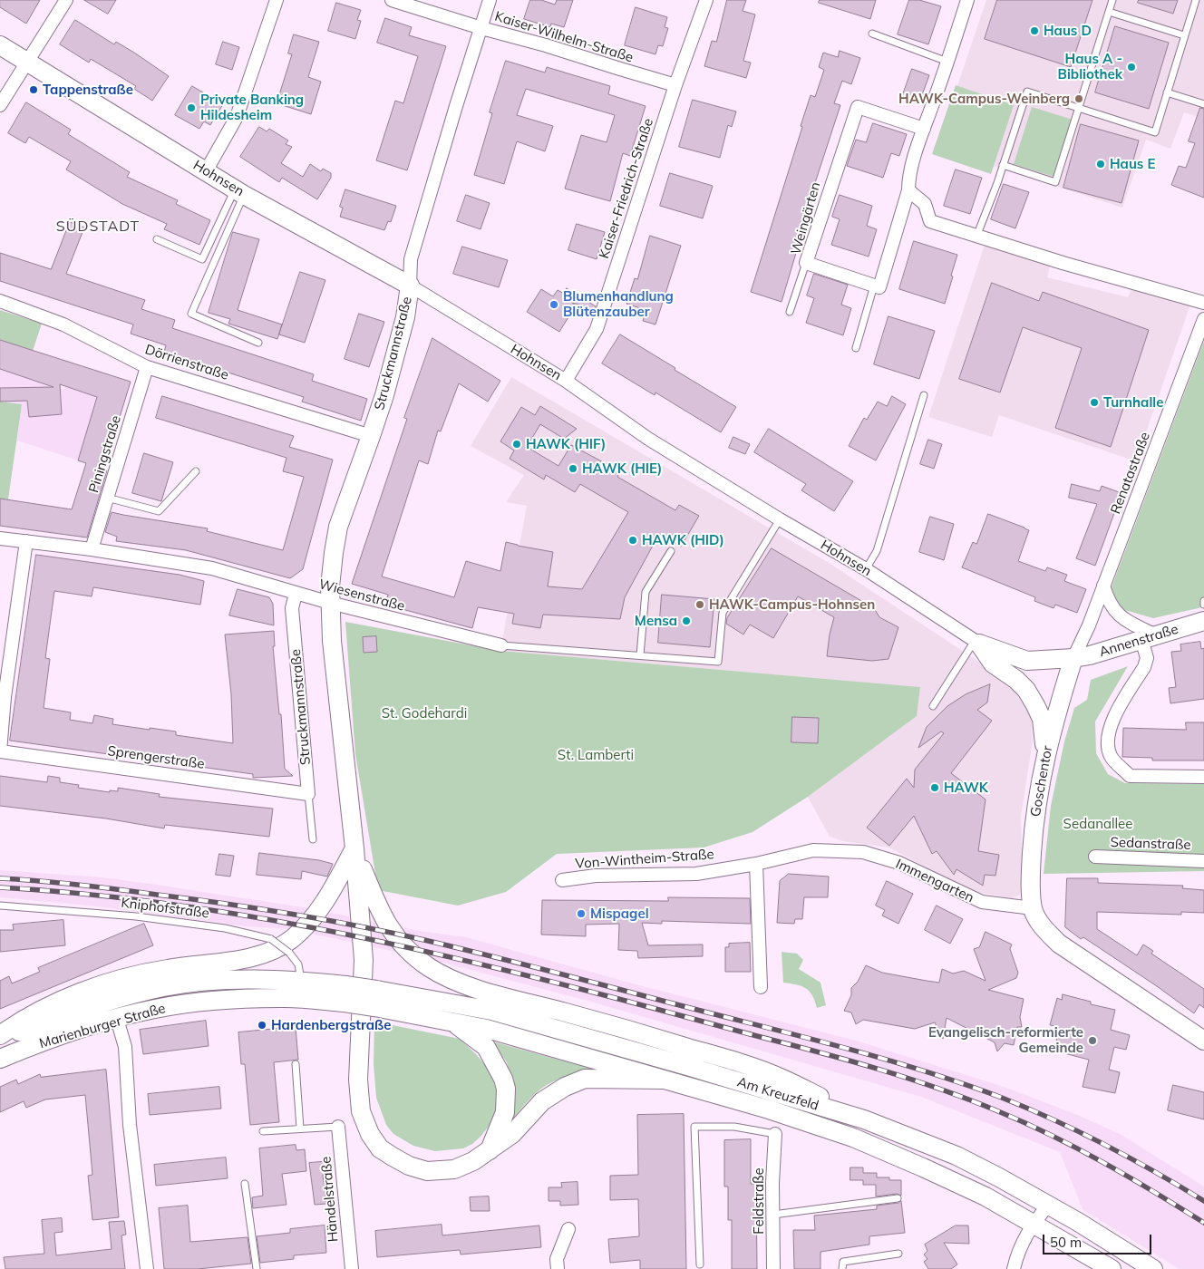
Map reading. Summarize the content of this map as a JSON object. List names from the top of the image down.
{
  "streets": {
    "main road": [
      "Hohnsen",
      "Struckmannstraße",
      "Annenstraße",
      "Goschentor",
      "Marienburger Straße",
      "Am Kreuzfeld"
    ],
    "street": [
      "Kaiser-Wilhelm-Straße",
      "Kaiser-Friedrich-Straße",
      "Weingärten",
      "Dörrienstraße",
      "Piningstraße",
      "Renatastraße",
      "Wiesenstraße",
      "Sprengerstraße",
      "Sedanstraße",
      "Von-Wintheim-Straße",
      "Immengarten",
      "Händelstraße",
      "Feldstraße"
    ],
    "lane": ["Kniphofstraße"]
  },
  "crossings": [
    ["Kaiser-Wilhelm-Straße", "Kaiser-Friedrich-Straße"],
    ["Kaiser-Wilhelm-Straße", "Struckmannstraße"],
    ["Hohnsen", "Kaiser-Friedrich-Straße"],
    ["Hohnsen", "Struckmannstraße"],
    ["Hohnsen", "Renatastraße"],
    ["Hohnsen", "Wiesenstraße"],
    ["Hohnsen", "Annenstraße"],
    ["Hohnsen", "Goschentor"],
    ["Struckmannstraße", "Dörrienstraße"],
    ["Struckmannstraße", "Wiesenstraße"],
    ["Struckmannstraße", "Sprengerstraße"],
    ["Dörrienstraße", "Piningstraße"],
    ["Piningstraße", "Wiesenstraße"],
    ["Renatastraße", "Annenstraße"],
    ["Renatastraße", "Goschentor"],
    ["Annenstraße", "Goschentor"],
    ["Goschentor", "Immengarten"],
    ["Von-Wintheim-Straße", "Immengarten"],
    ["Kniphofstraße", "Marienburger Straße"],
    ["Marienburger Straße", "Am Kreuzfeld"]
  ],
  "districts": ["SÜDSTADT"],
  "parks": ["St. Godehardi", "St. Lamberti", "Sedanallee"],
  "places": [
    "Haus D",
    "Haus A - Bibliothek",
    "Tappenstraße",
    "HAWK-Campus-Weinberg",
    "Private Banking Hildesheim",
    "Haus E",
    "Blumenhandlung Blütenzauber",
    "Turnhalle",
    "HAWK (HIF)",
    "HAWK (HIE)",
    "HAWK (HID)",
    "HAWK-Campus-Hohnsen",
    "Mensa",
    "HAWK",
    "Mispagel",
    "Hardenbergstraße",
    "Evangelisch-reformierte Gemeinde"
  ],
  "scale_bar": "50 m"
}
